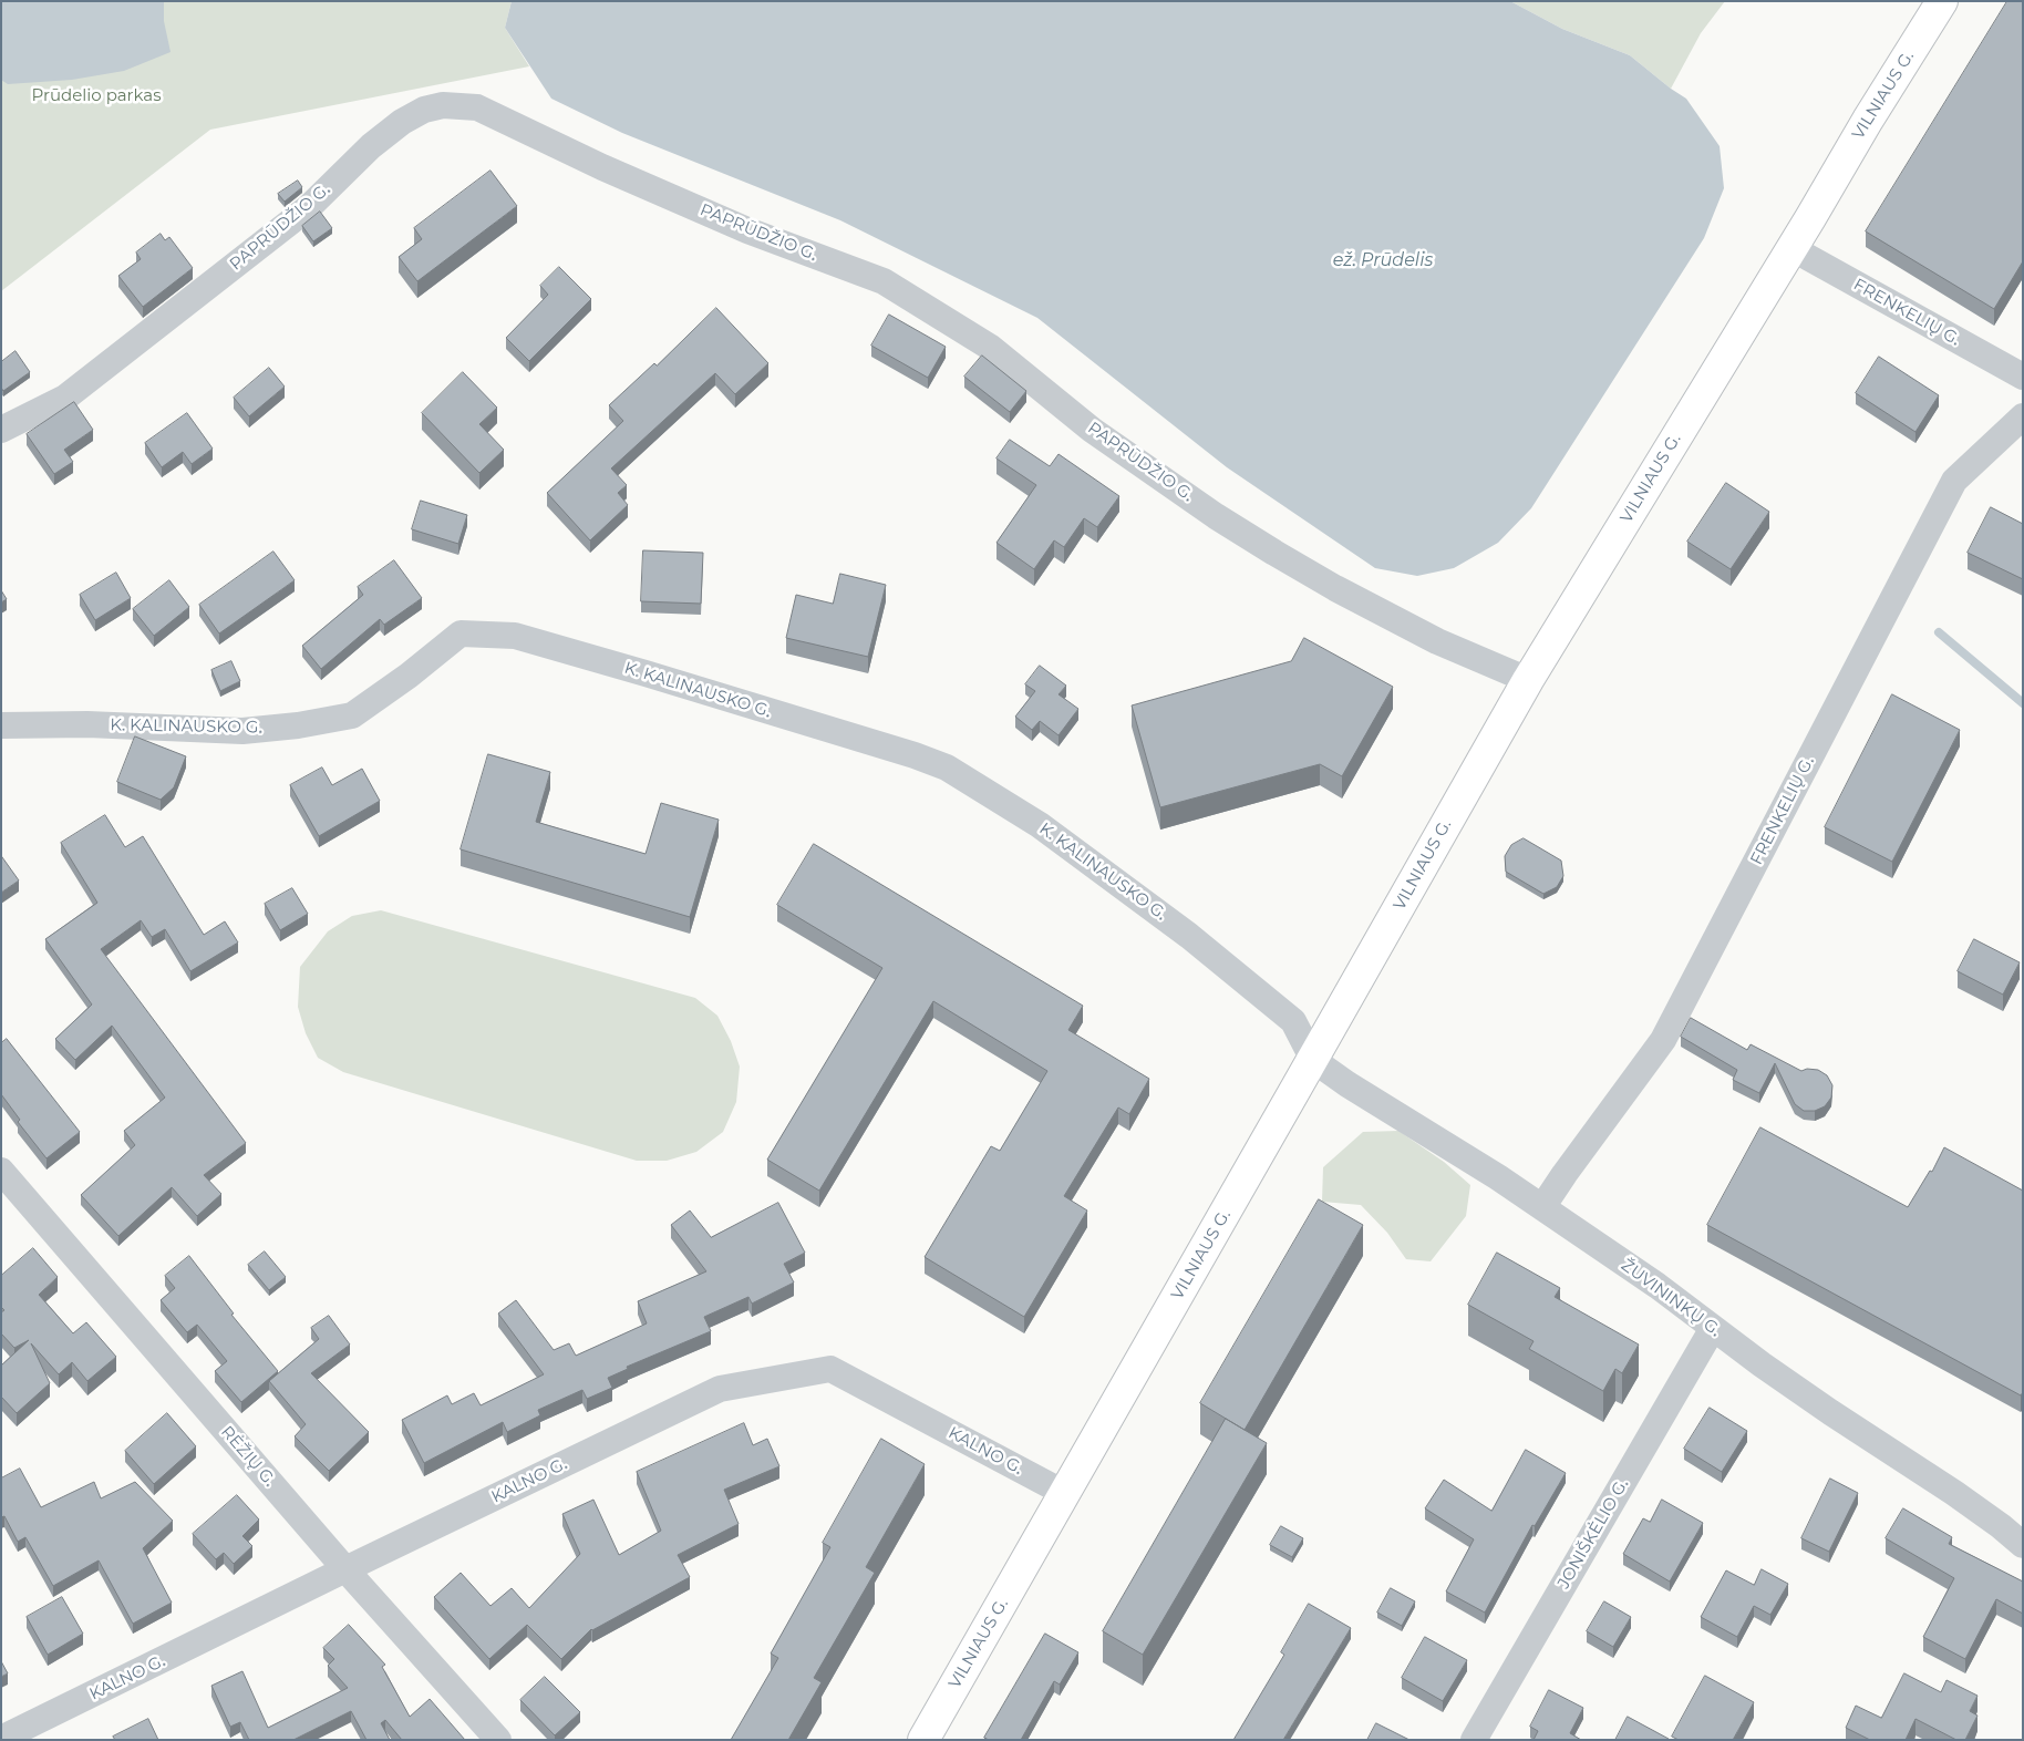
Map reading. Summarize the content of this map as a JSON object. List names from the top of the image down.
{
  "streets": {
    "highway": ["VILNIAUS G."],
    "street": [
      "PAPRŪDŽIO G.",
      "FRENKELIŲ G.",
      "K. KALINAUSKO G.",
      "ŽUVININKŲ G.",
      "KALNO G.",
      "RĖŽIŲ G.",
      "JONIŠKĖLIO G."
    ]
  },
  "crossings": [
    ["VILNIAUS G.", "PAPRŪDŽIO G."],
    ["VILNIAUS G.", "FRENKELIŲ G."],
    ["VILNIAUS G.", "K. KALINAUSKO G."],
    ["VILNIAUS G.", "ŽUVININKŲ G."],
    ["VILNIAUS G.", "KALNO G."],
    ["FRENKELIŲ G.", "ŽUVININKŲ G."],
    ["K. KALINAUSKO G.", "ŽUVININKŲ G."],
    ["ŽUVININKŲ G.", "JONIŠKĖLIO G."],
    ["KALNO G.", "RĖŽIŲ G."]
  ],
  "water": ["ež. Prūdelis"],
  "parks": ["Prūdelio parkas"]
}
